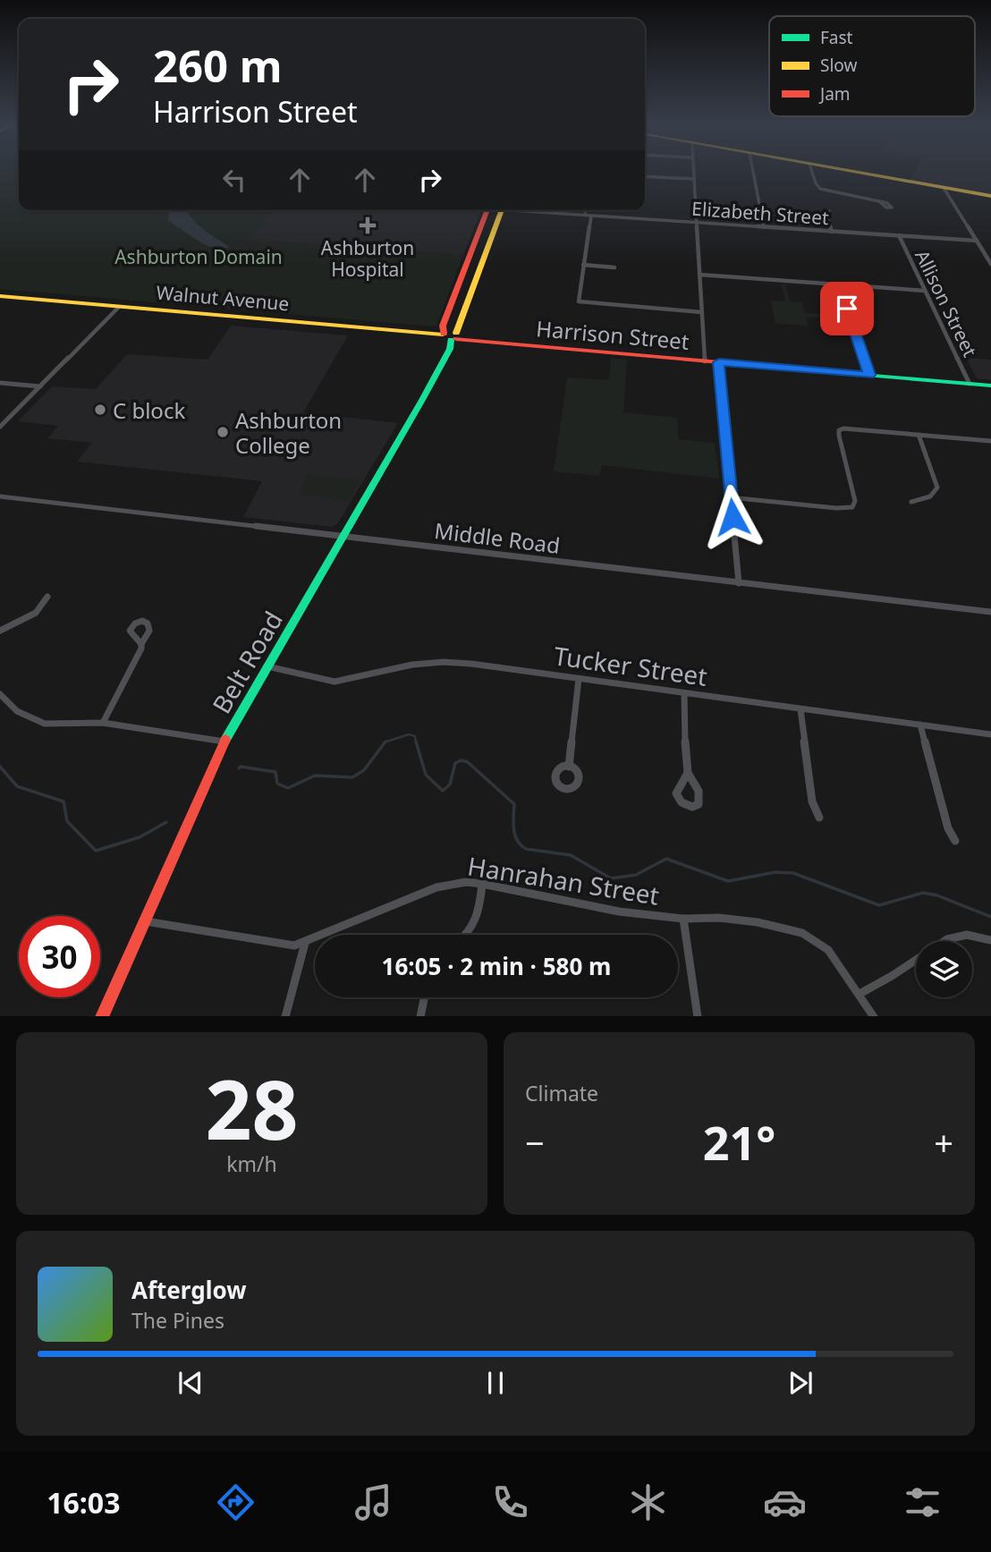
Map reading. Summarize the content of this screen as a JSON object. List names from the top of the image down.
{
  "streets": {
    "main road": ["Walnut Avenue", "Harrison Street", "Belt Road"],
    "street": [
      "Elizabeth Street",
      "Allison Street",
      "Middle Road",
      "Tucker Street",
      "Hanrahan Street"
    ]
  },
  "crossings": [
    ["Elizabeth Street", "Allison Street"],
    ["Walnut Avenue", "Harrison Street"],
    ["Walnut Avenue", "Belt Road"],
    ["Allison Street", "Harrison Street"],
    ["Harrison Street", "Belt Road"],
    ["Middle Road", "Belt Road"],
    ["Belt Road", "Tucker Street"],
    ["Belt Road", "Hanrahan Street"]
  ],
  "parks": ["Ashburton Domain"],
  "places": {
    "health": ["Ashburton Hospital"],
    "other": ["C block", "Ashburton College"]
  },
  "legend": ["Fast", "Slow", "Jam"],
  "page": {
    "turn": ["260 m", "Harrison Street"],
    "limit": "30",
    "trip": "16:05 · 2 min · 580 m",
    "tile": [
      ["28", "km/h"],
      "Climate"
    ],
    "heat": ["−", "21°", "+"],
    "song": ["Afterglow", "The Pines"],
    "tabs": "16:03"
  }
}
